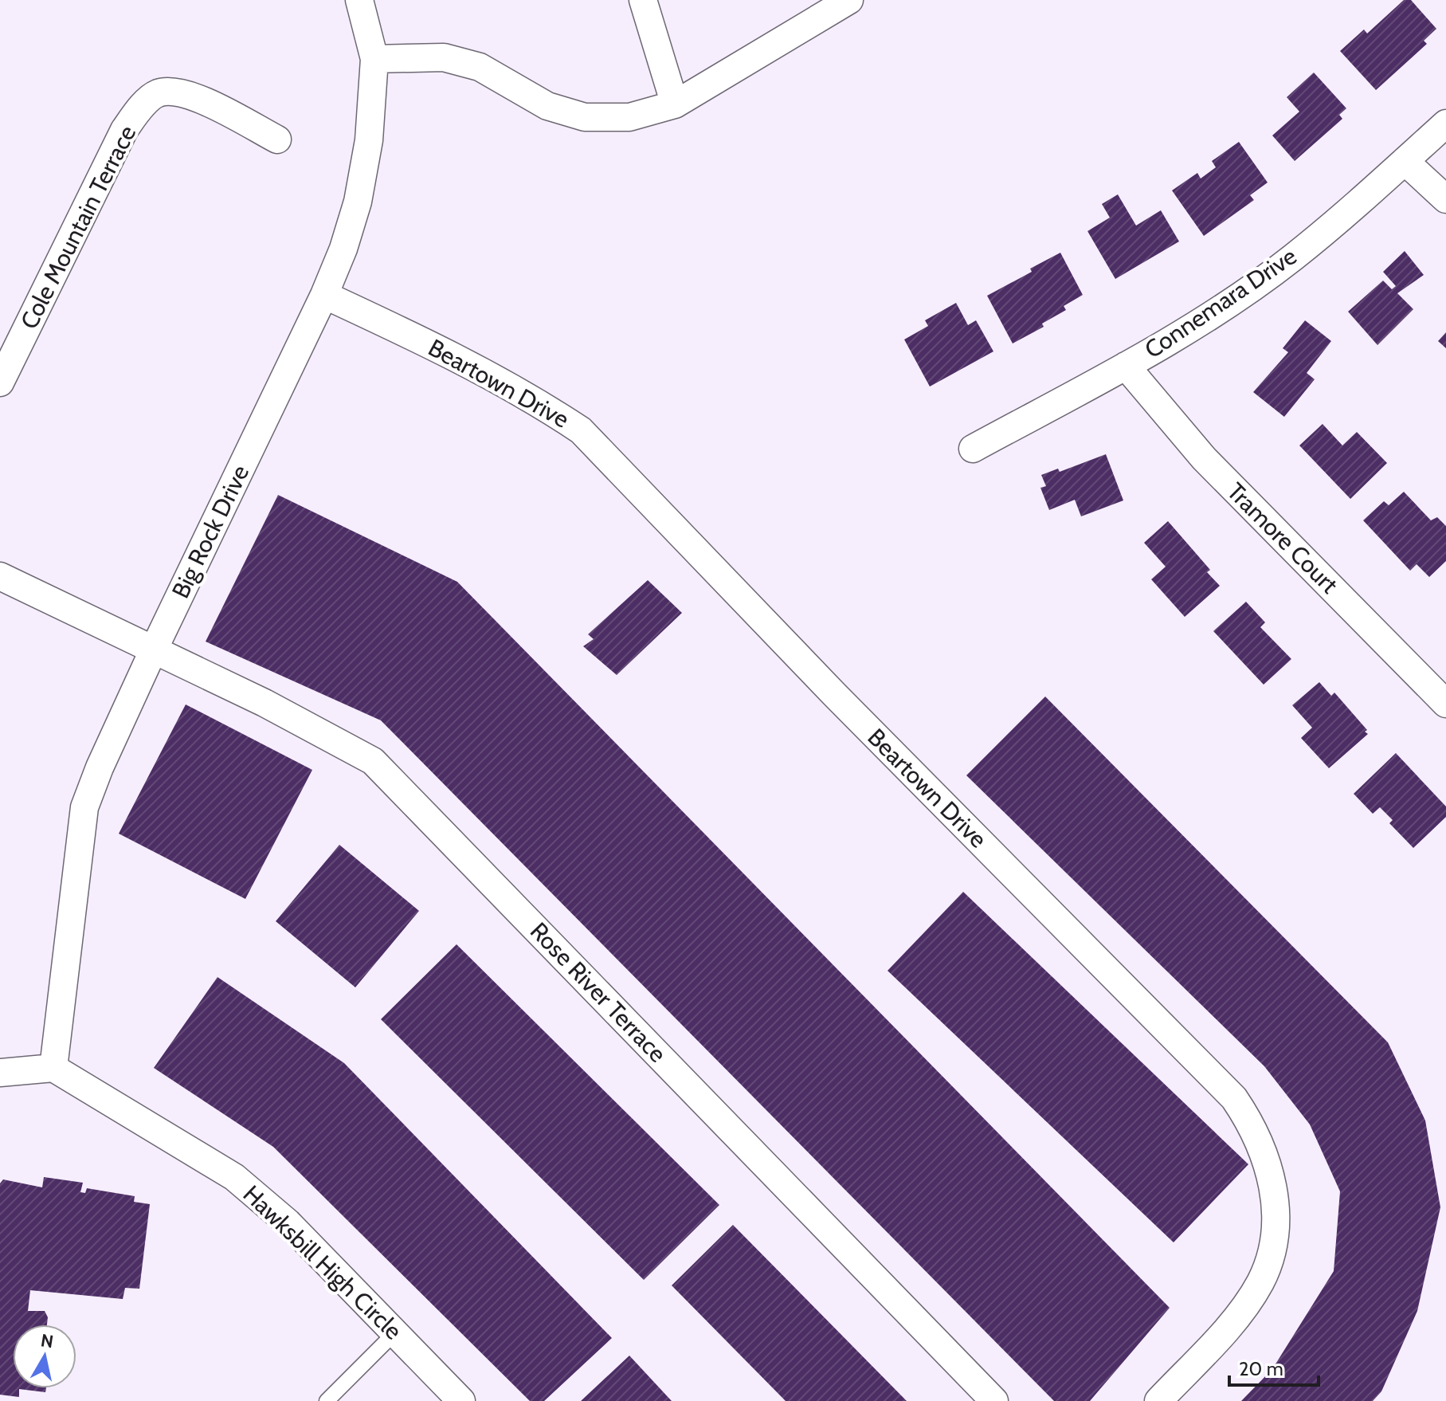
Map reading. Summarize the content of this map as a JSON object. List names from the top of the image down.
{
  "streets": {
    "street": [
      "Cole Mountain Terrace",
      "Connemara Drive",
      "Beartown Drive",
      "Big Rock Drive",
      "Tramore Court",
      "Rose River Terrace",
      "Hawksbill High Circle"
    ]
  },
  "crossings": [
    ["Connemara Drive", "Tramore Court"],
    ["Beartown Drive", "Big Rock Drive"],
    ["Big Rock Drive", "Rose River Terrace"],
    ["Big Rock Drive", "Hawksbill High Circle"]
  ],
  "scale_bar": "20 m",
  "north": "top"
}
